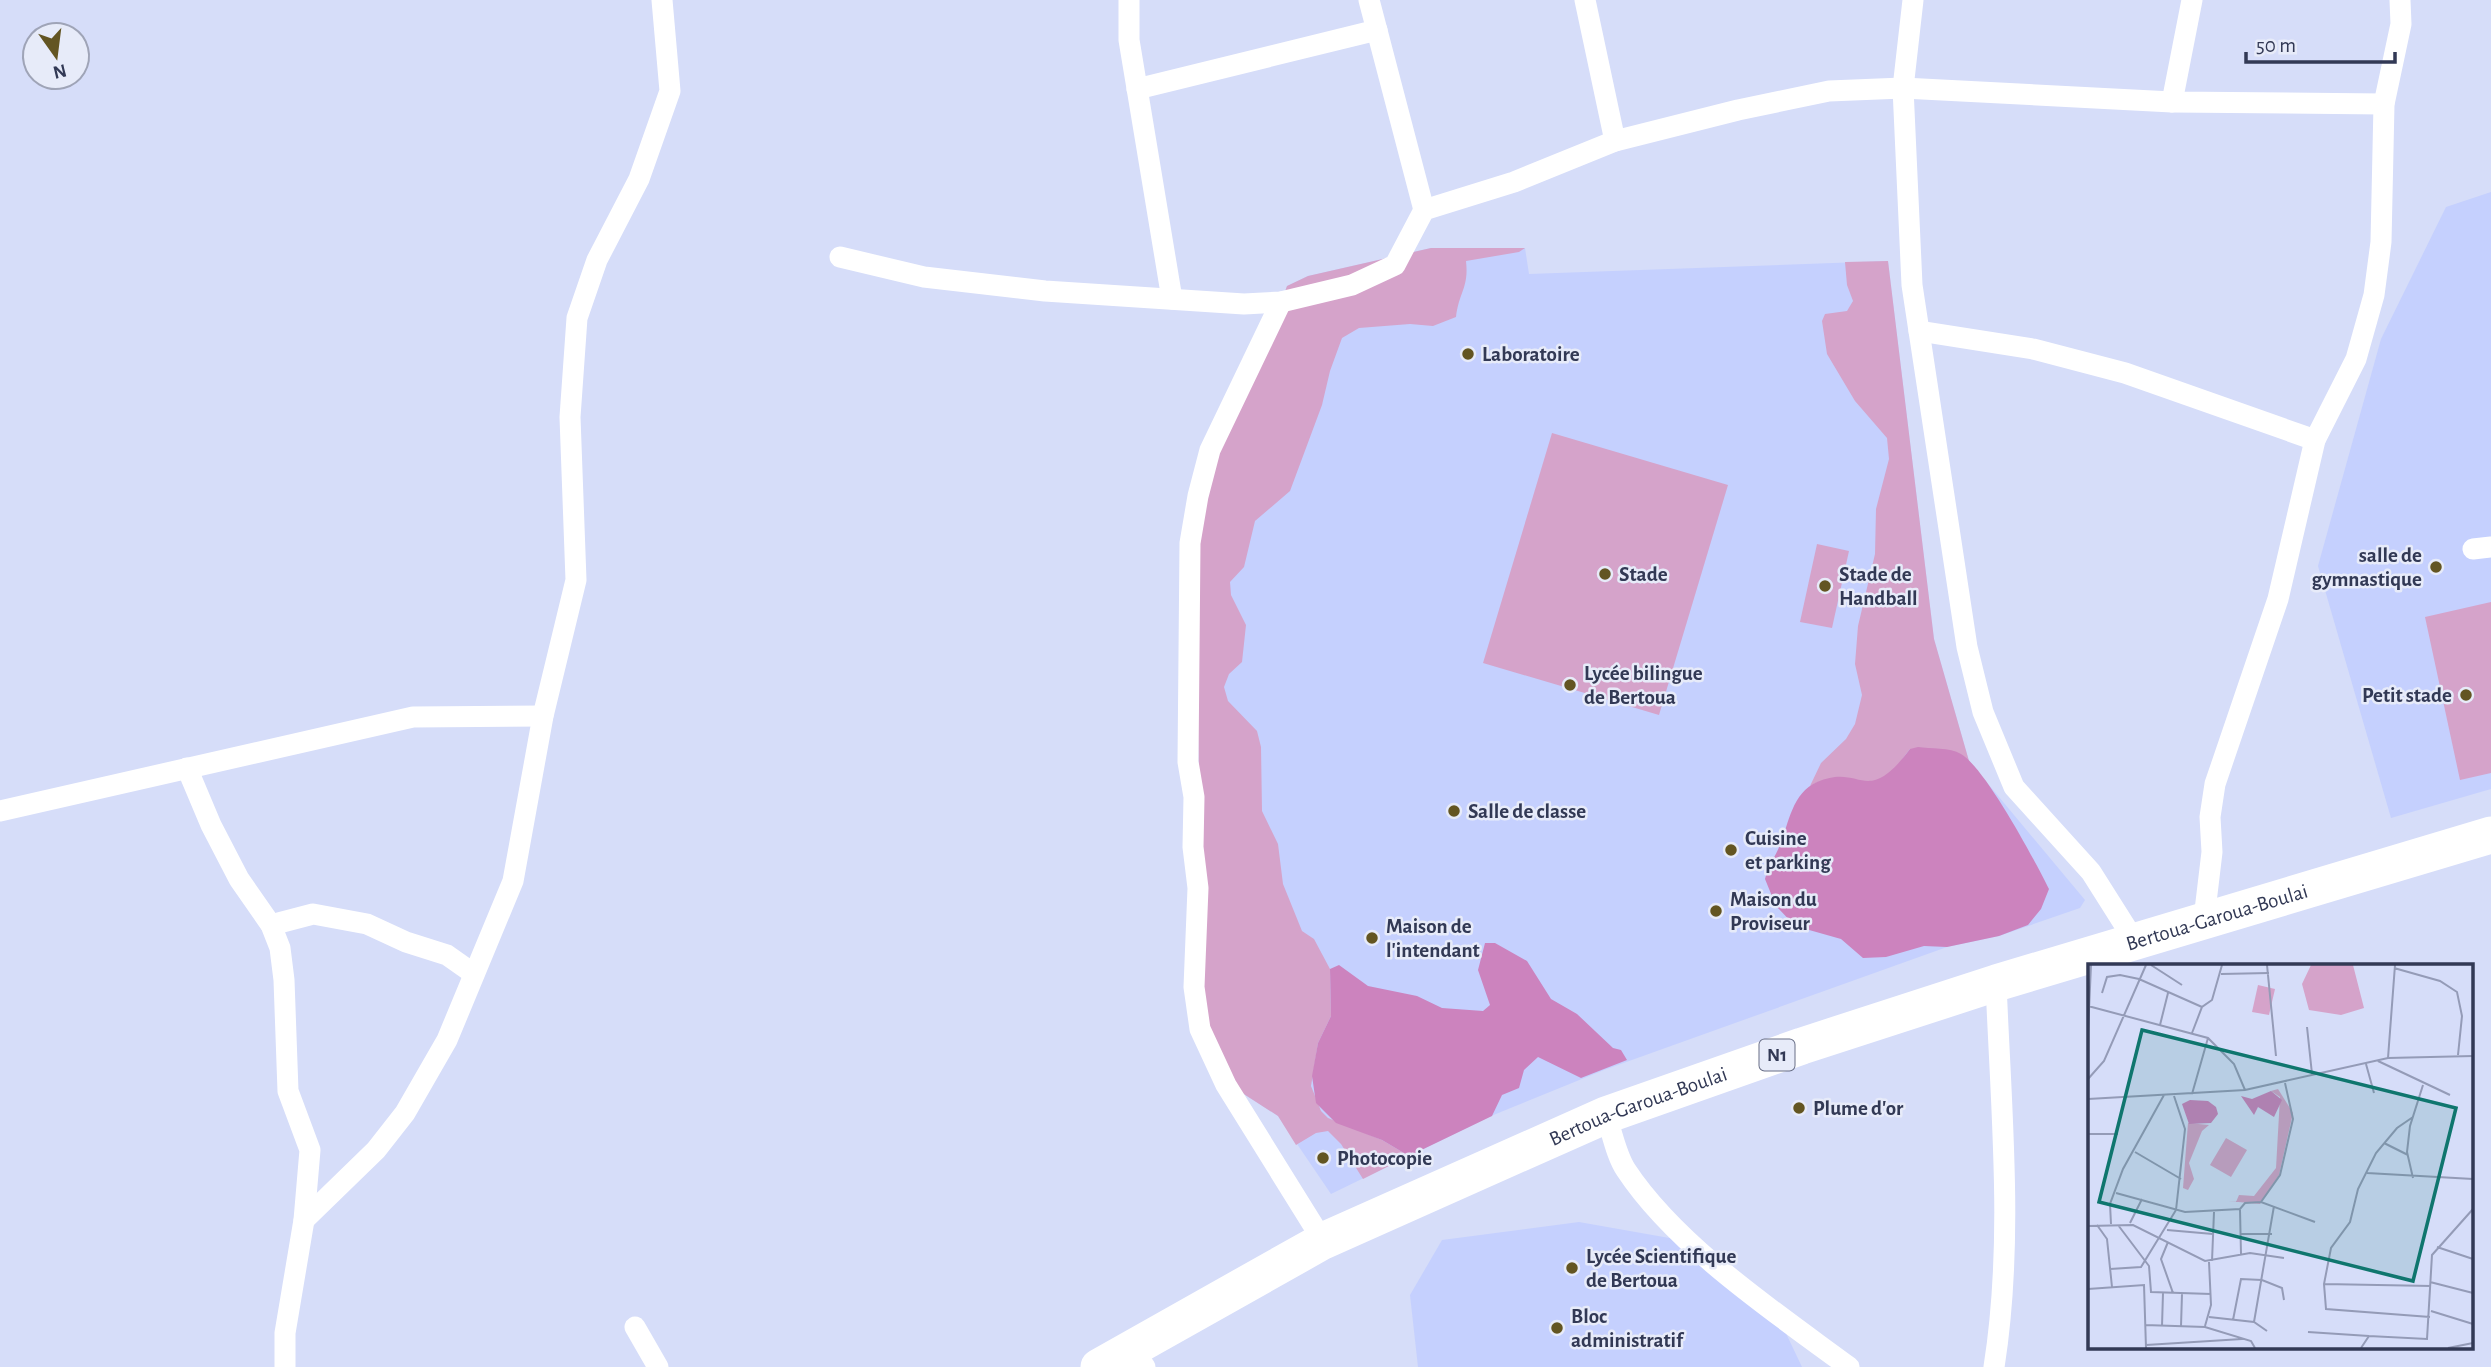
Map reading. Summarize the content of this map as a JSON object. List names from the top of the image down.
{
  "streets": {
    "highway": ["Bertoua-Garoua-Boulai", "N1"]
  },
  "places": [
    "Laboratoire",
    "salle de gymnastique",
    "Stade",
    "Stade de Handball",
    "Lycée bilingue de Bertoua",
    "Petit stade",
    "Salle de classe",
    "Cuisine et parking",
    "Maison du Proviseur",
    "Maison de l'intendant",
    "Plume d'or",
    "Photocopie",
    "Lycée Scientifique de Bertoua",
    "Bloc administratif"
  ],
  "scale_bar": "50 m",
  "north": "bottom"
}
